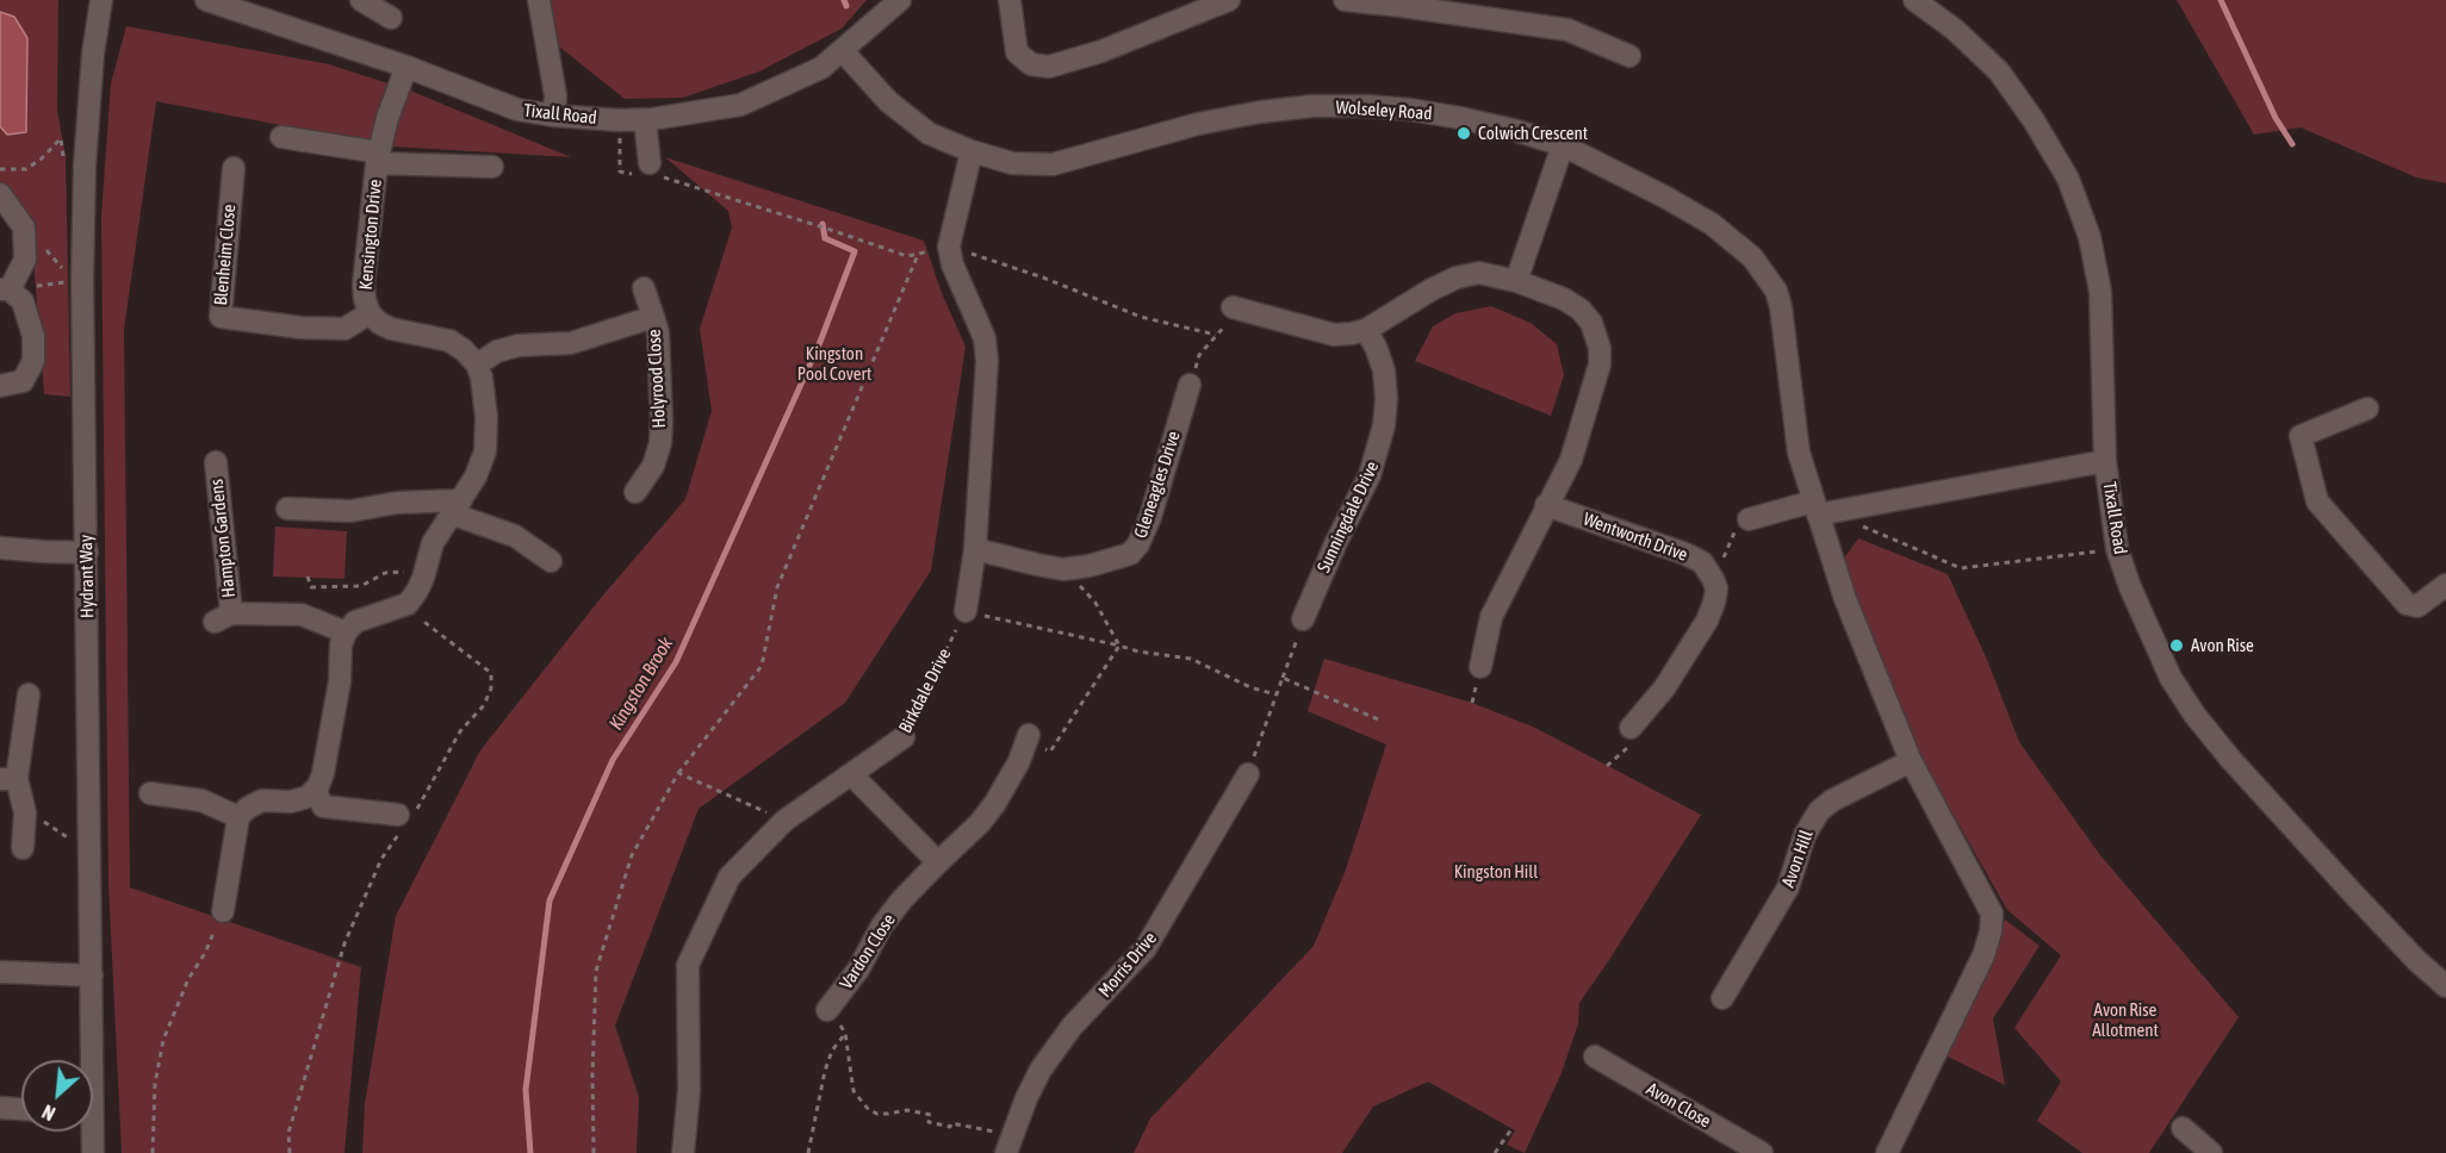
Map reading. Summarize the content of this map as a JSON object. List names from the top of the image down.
{
  "streets": {
    "street": [
      "Wolseley Road",
      "Tixall Road",
      "Kensington Drive",
      "Blenheim Close",
      "Holyrood Close",
      "Gleneagles Drive",
      "Sunningdale Drive",
      "Wentworth Drive",
      "Hampton Gardens",
      "Hydrant Way",
      "Birkdale Drive",
      "Avon Hill",
      "Vardon Close",
      "Morris Drive",
      "Avon Close"
    ]
  },
  "crossings": [
    ["Wolseley Road", "Tixall Road"],
    ["Tixall Road", "Kensington Drive"],
    ["Kensington Drive", "Blenheim Close"],
    ["Kensington Drive", "Holyrood Close"]
  ],
  "water": ["Kingston Brook"],
  "parks": ["Kingston Pool Covert", "Kingston Hill", "Avon Rise Allotment"],
  "places": ["Colwich Crescent", "Avon Rise"],
  "north": "bottom left"
}
